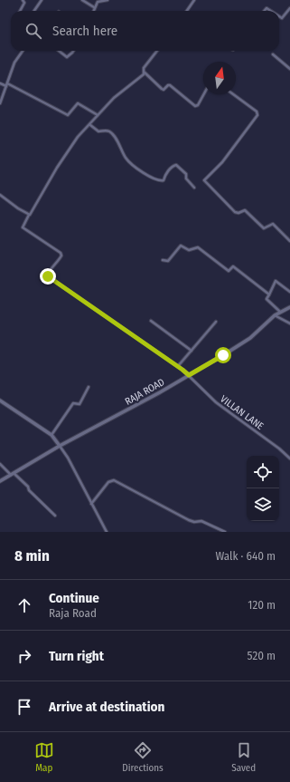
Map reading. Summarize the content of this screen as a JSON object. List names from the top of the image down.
{
  "streets": {
    "street": ["RAJA ROAD", "VILLAN LANE"]
  },
  "crossings": [
    ["RAJA ROAD", "VILLAN LANE"]
  ],
  "north": "top",
  "page": {
    "search": "Search here",
    "heading": ["8 min", "Walk · 640 m"],
    "list": [
      ["Continue", "Raja Road", "120 m"],
      ["Turn right", "520 m"],
      "Arrive at destination"
    ],
    "nav": ["Map", "Directions", "Saved"]
  }
}
